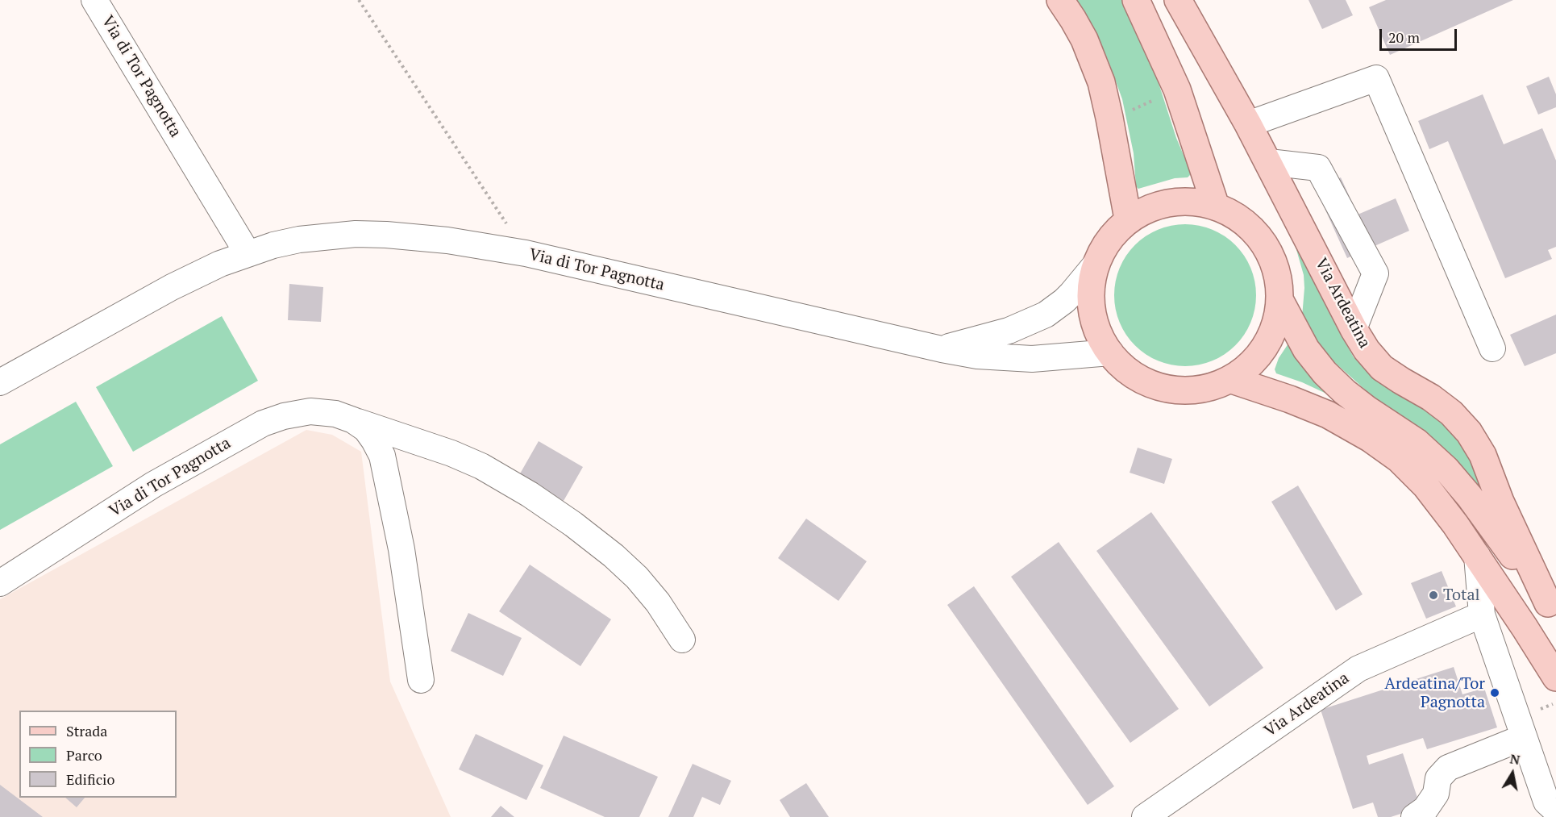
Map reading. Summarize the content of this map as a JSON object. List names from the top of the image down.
{
  "streets": {
    "main road": ["Via Ardeatina"],
    "street": ["Via di Tor Pagnotta"]
  },
  "places": ["Total", "Ardeatina/Tor Pagnotta"],
  "legend": ["Strada", "Parco", "Edificio"],
  "scale_bar": "20 m",
  "north": "top"
}
